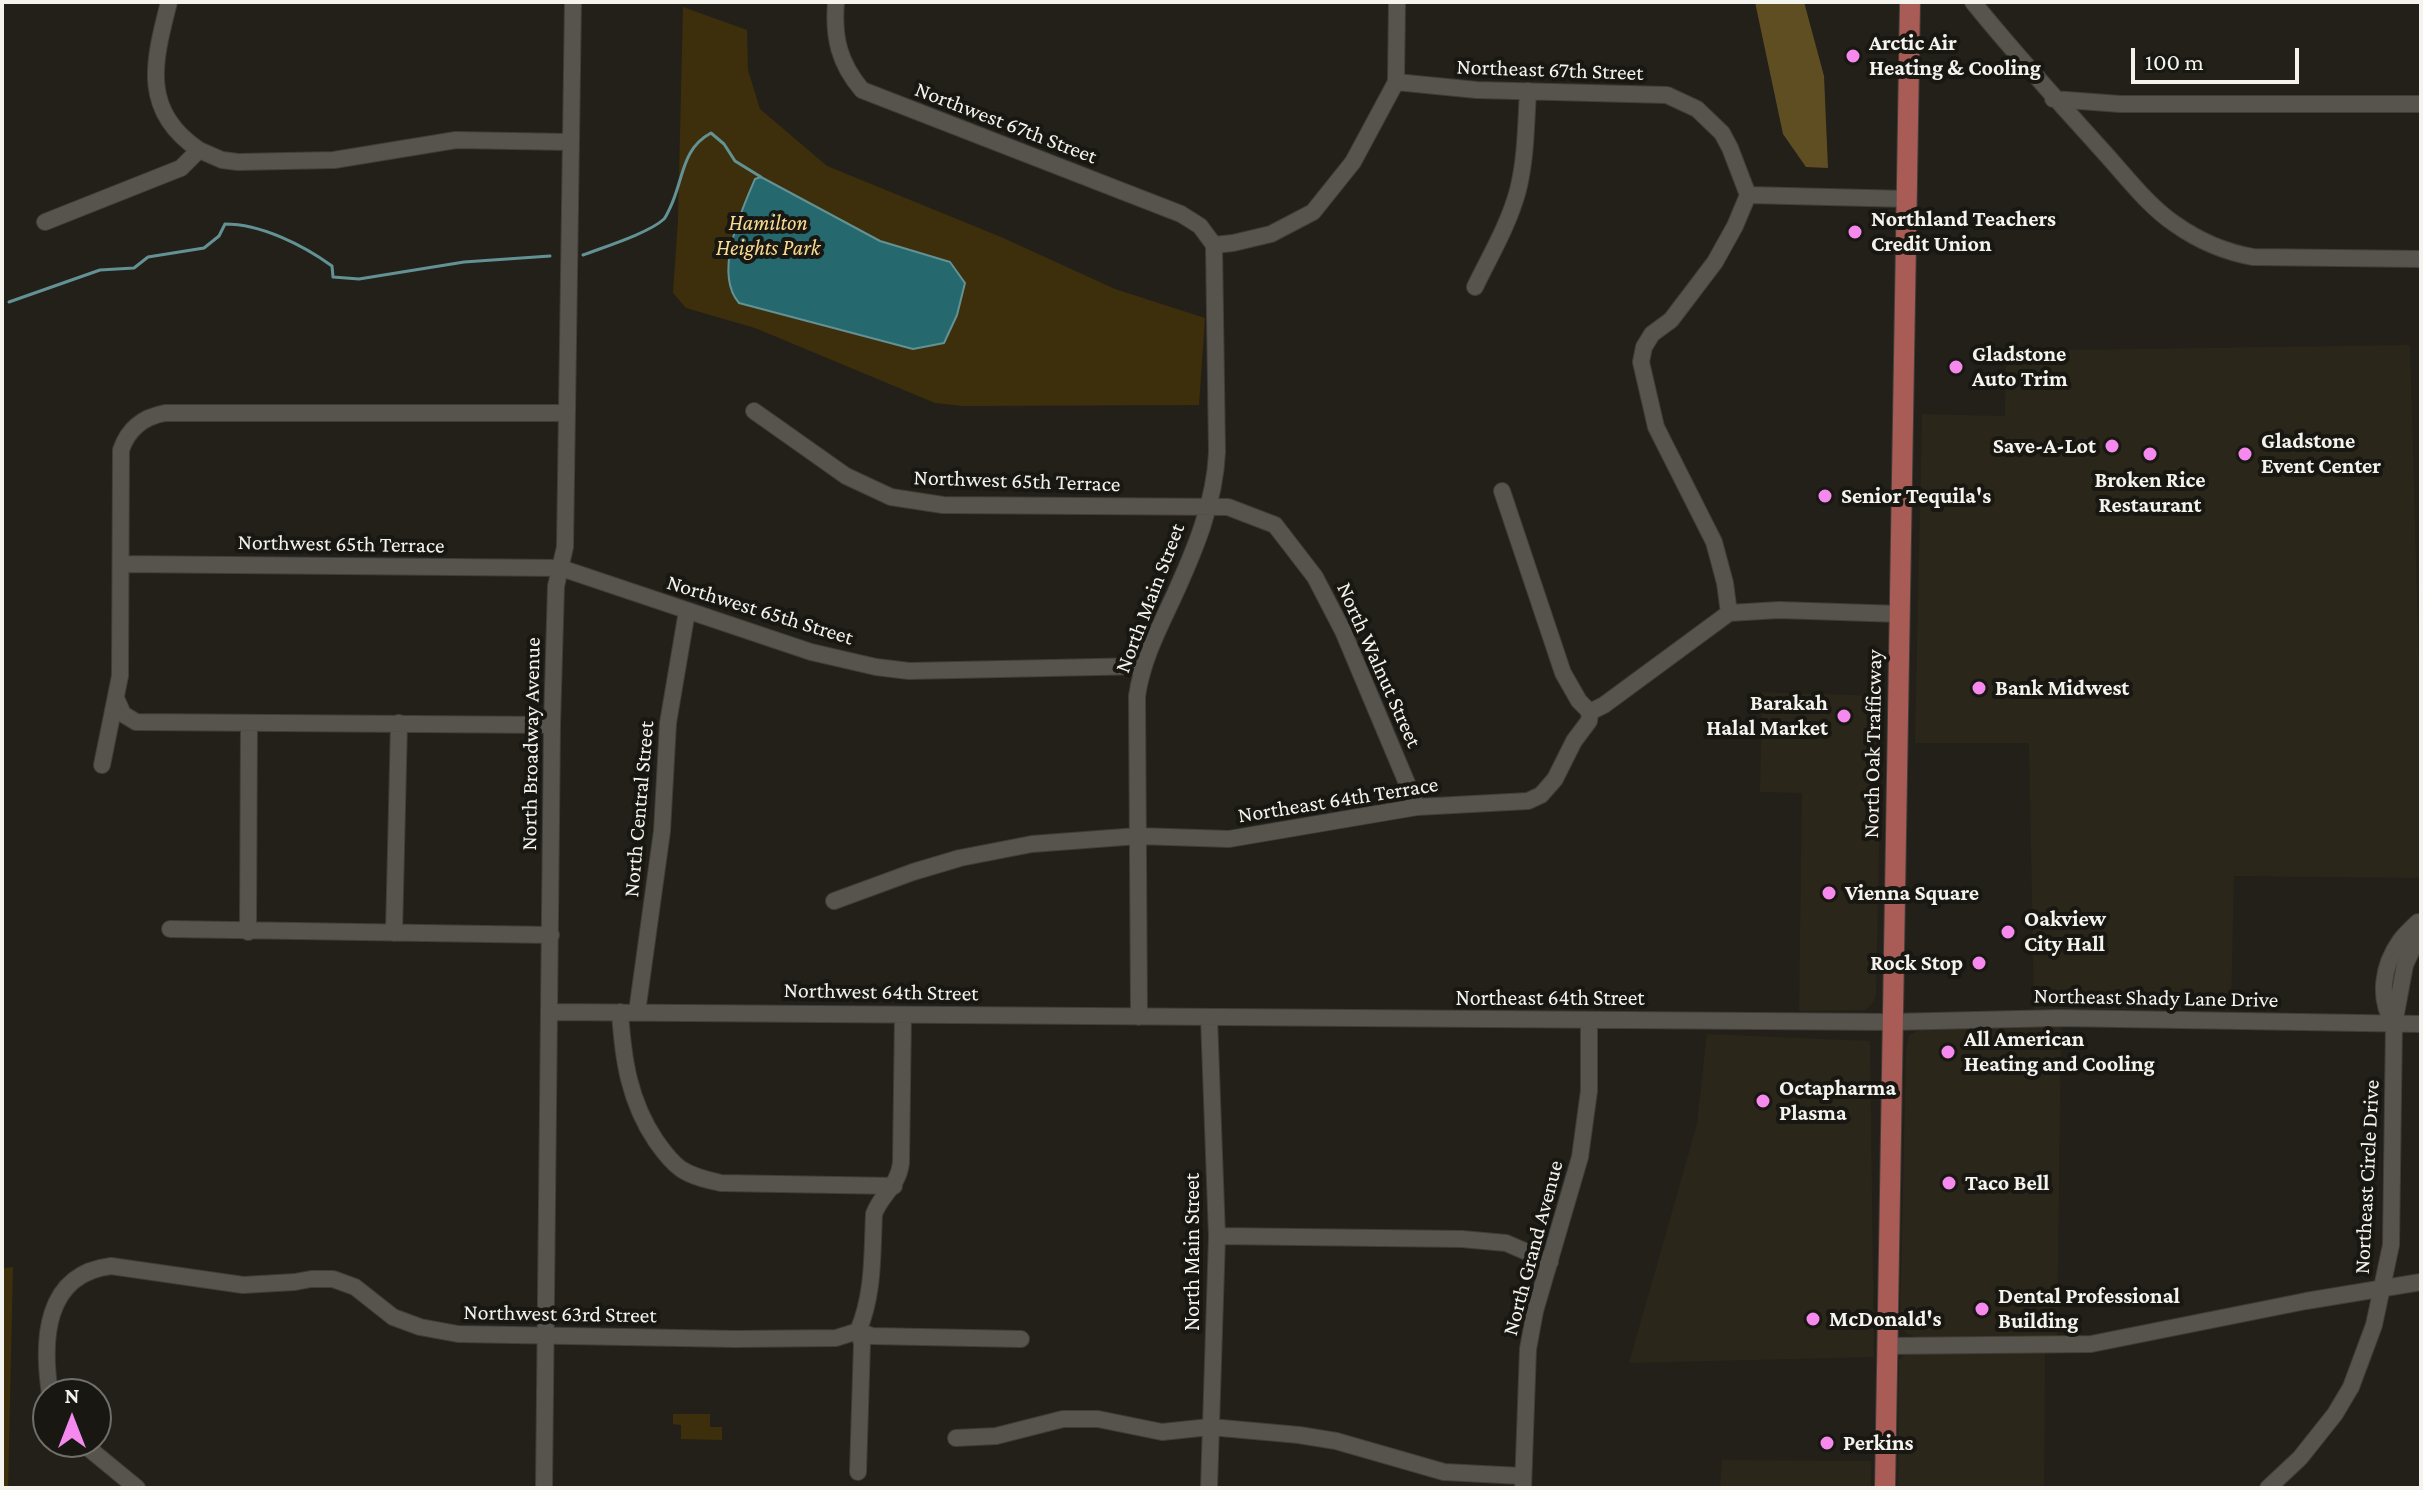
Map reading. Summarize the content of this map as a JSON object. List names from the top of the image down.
{
  "streets": {
    "main road": ["North Oak Trafficway"],
    "street": [
      "Northeast 67th Street",
      "Northwest 67th Street",
      "Northwest 65th Terrace",
      "North Main Street",
      "Northwest 65th Street",
      "North Walnut Street",
      "North Broadway Avenue",
      "Northeast 64th Terrace",
      "North Central Street",
      "Northwest 64th Street",
      "Northeast 64th Street",
      "Northeast Shady Lane Drive",
      "Northeast Circle Drive",
      "North Grand Avenue",
      "Northwest 63rd Street"
    ]
  },
  "crossings": [
    ["Northwest 67th Street", "North Main Street"],
    ["Northwest 65th Terrace", "North Main Street"],
    ["Northwest 65th Terrace", "Northwest 65th Street"],
    ["Northwest 65th Terrace", "North Walnut Street"],
    ["Northwest 65th Terrace", "North Broadway Avenue"],
    ["North Main Street", "Northwest 65th Street"],
    ["North Main Street", "North Walnut Street"],
    ["North Main Street", "Northeast 64th Terrace"],
    ["North Main Street", "Northwest 64th Street"],
    ["North Main Street", "Northeast 64th Street"],
    ["Northwest 65th Street", "North Broadway Avenue"],
    ["Northwest 65th Street", "North Central Street"],
    ["North Walnut Street", "Northeast 64th Terrace"],
    ["North Broadway Avenue", "Northwest 64th Street"],
    ["North Broadway Avenue", "Northwest 63rd Street"],
    ["North Oak Trafficway", "Northeast 64th Street"],
    ["North Oak Trafficway", "Northeast Shady Lane Drive"],
    ["North Central Street", "Northwest 64th Street"],
    ["Northwest 64th Street", "Northeast 64th Street"],
    ["Northeast 64th Street", "Northeast Shady Lane Drive"],
    ["Northeast 64th Street", "North Grand Avenue"],
    ["Northeast Shady Lane Drive", "Northeast Circle Drive"]
  ],
  "parks": ["Hamilton Heights Park"],
  "places": [
    "Arctic Air Heating & Cooling",
    "Northland Teachers Credit Union",
    "Gladstone Auto Trim",
    "Save-A-Lot",
    "Broken Rice Restaurant",
    "Gladstone Event Center",
    "Senior Tequila's",
    "Bank Midwest",
    "Barakah Halal Market",
    "Vienna Square",
    "Oakview City Hall",
    "Rock Stop",
    "All American Heating and Cooling",
    "Octapharma Plasma",
    "Taco Bell",
    "Dental Professional Building",
    "McDonald's",
    "Perkins"
  ],
  "scale_bar": "100 m",
  "north": "top"
}
